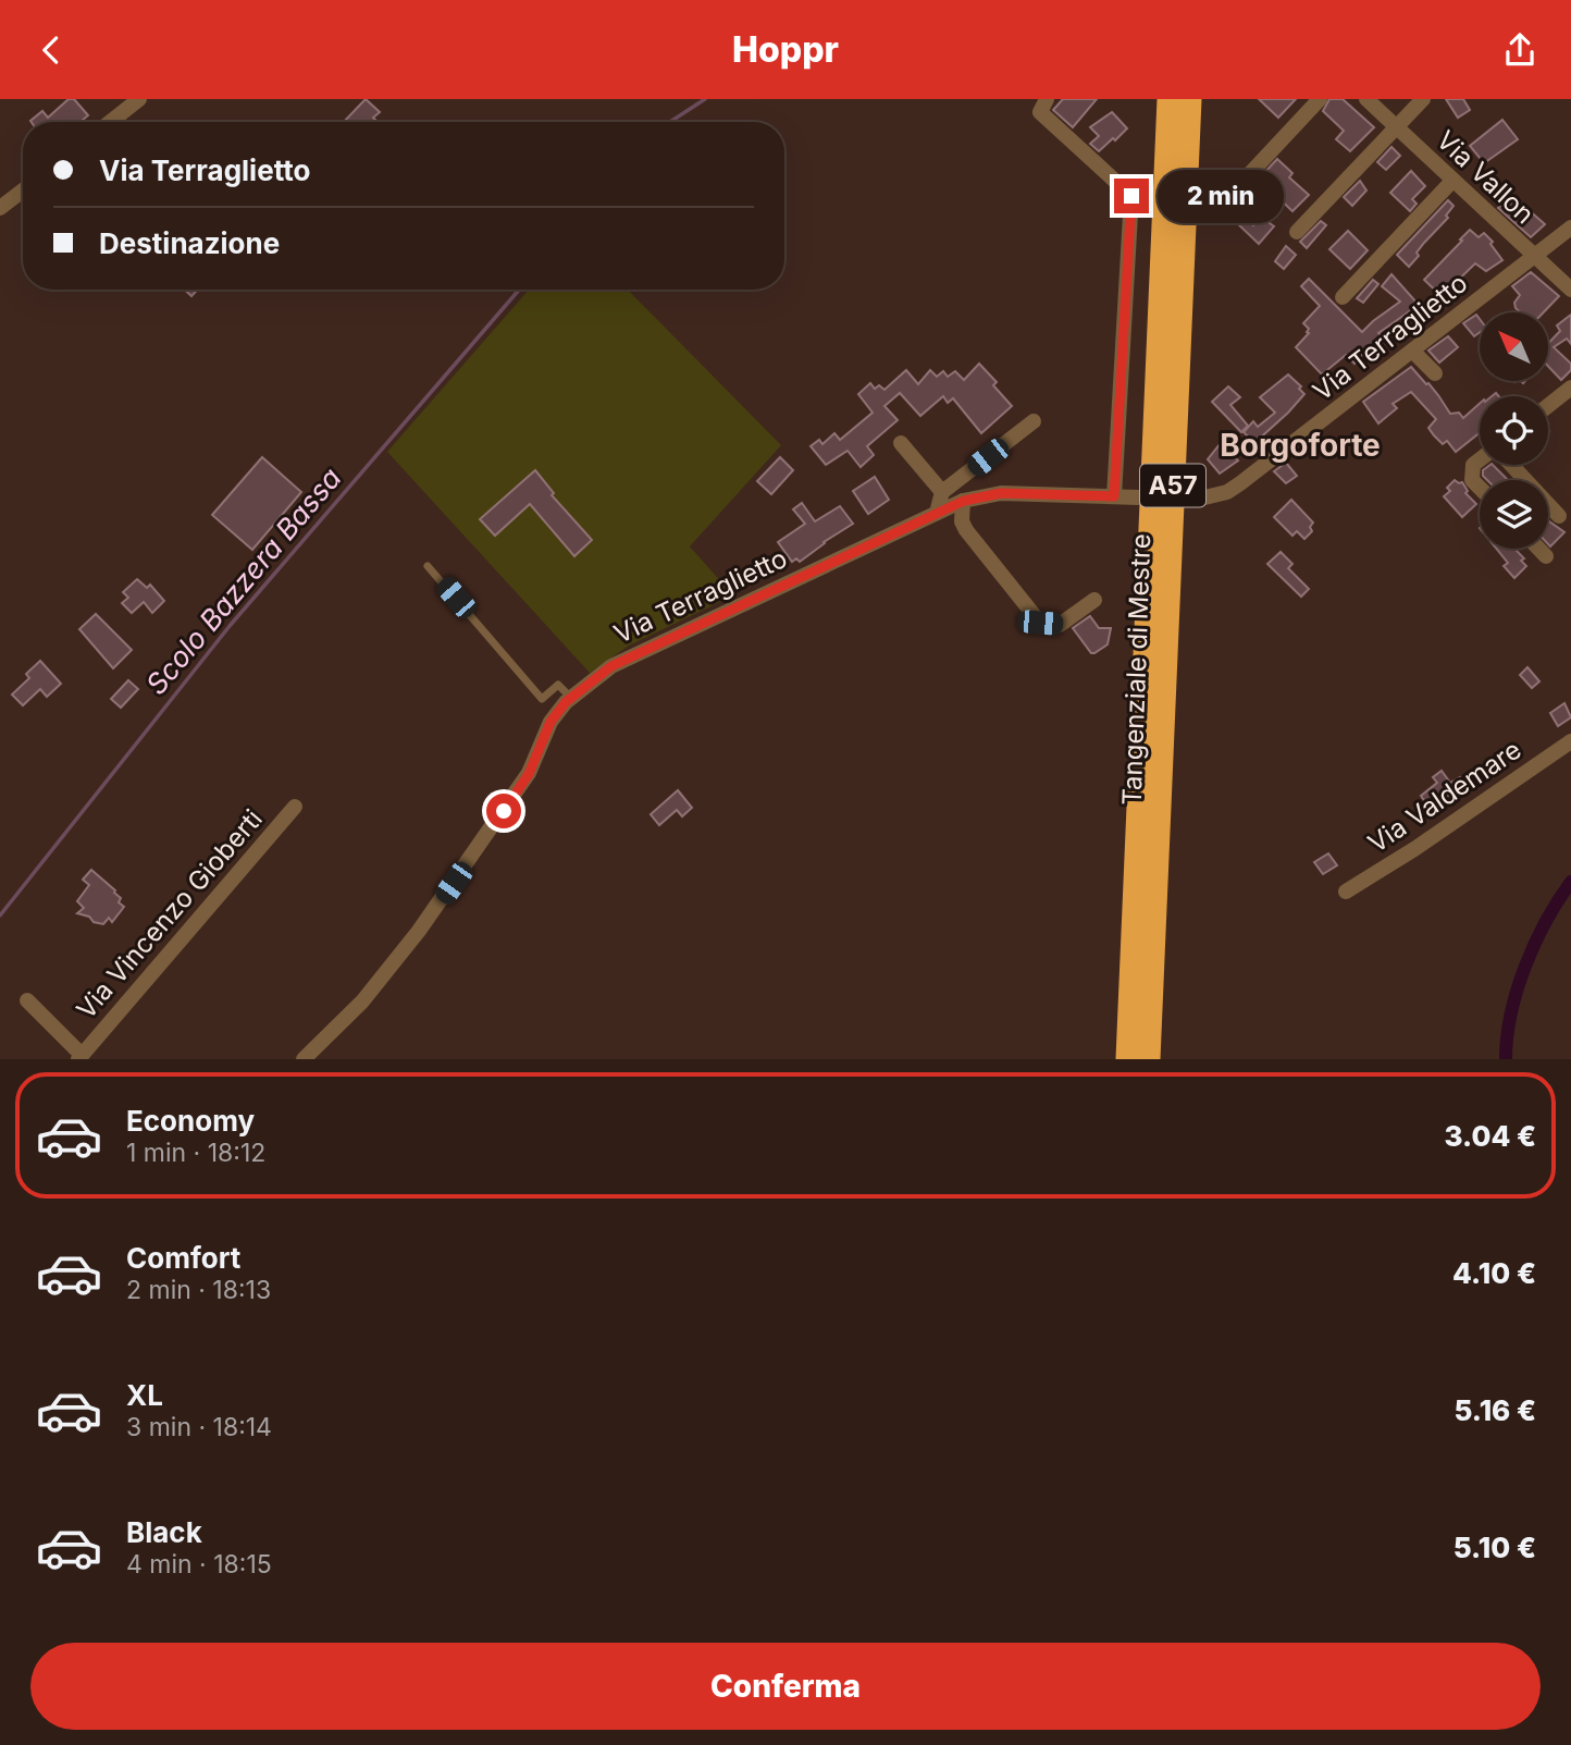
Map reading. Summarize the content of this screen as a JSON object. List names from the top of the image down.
{
  "streets": {
    "highway": ["A57", "Tangenziale di Mestre"],
    "street": [
      "Via Vallon",
      "Via Terraglietto",
      "Via Valdemare",
      "Via Vincenzo Gioberti"
    ]
  },
  "crossings": [
    ["Via Vallon", "Via Terraglietto"],
    ["A57", "Tangenziale di Mestre"]
  ],
  "districts": ["Borgoforte"],
  "water": ["Scolo Bazzera Bassa"],
  "north": "top left",
  "page": {
    "header": "Hoppr",
    "banner": ["Via Terraglietto", "Destinazione"],
    "bubble": "2 min",
    "list": [
      {
        "name": "Economy",
        "note": "1 min · 18:12",
        "value": "3.04 €"
      },
      {
        "name": "Comfort",
        "note": "2 min · 18:13",
        "value": "4.10 €"
      },
      {
        "name": "XL",
        "note": "3 min · 18:14",
        "value": "5.16 €"
      },
      {
        "name": "Black",
        "note": "4 min · 18:15",
        "value": "5.10 €"
      }
    ],
    "buttons": "Conferma"
  }
}
